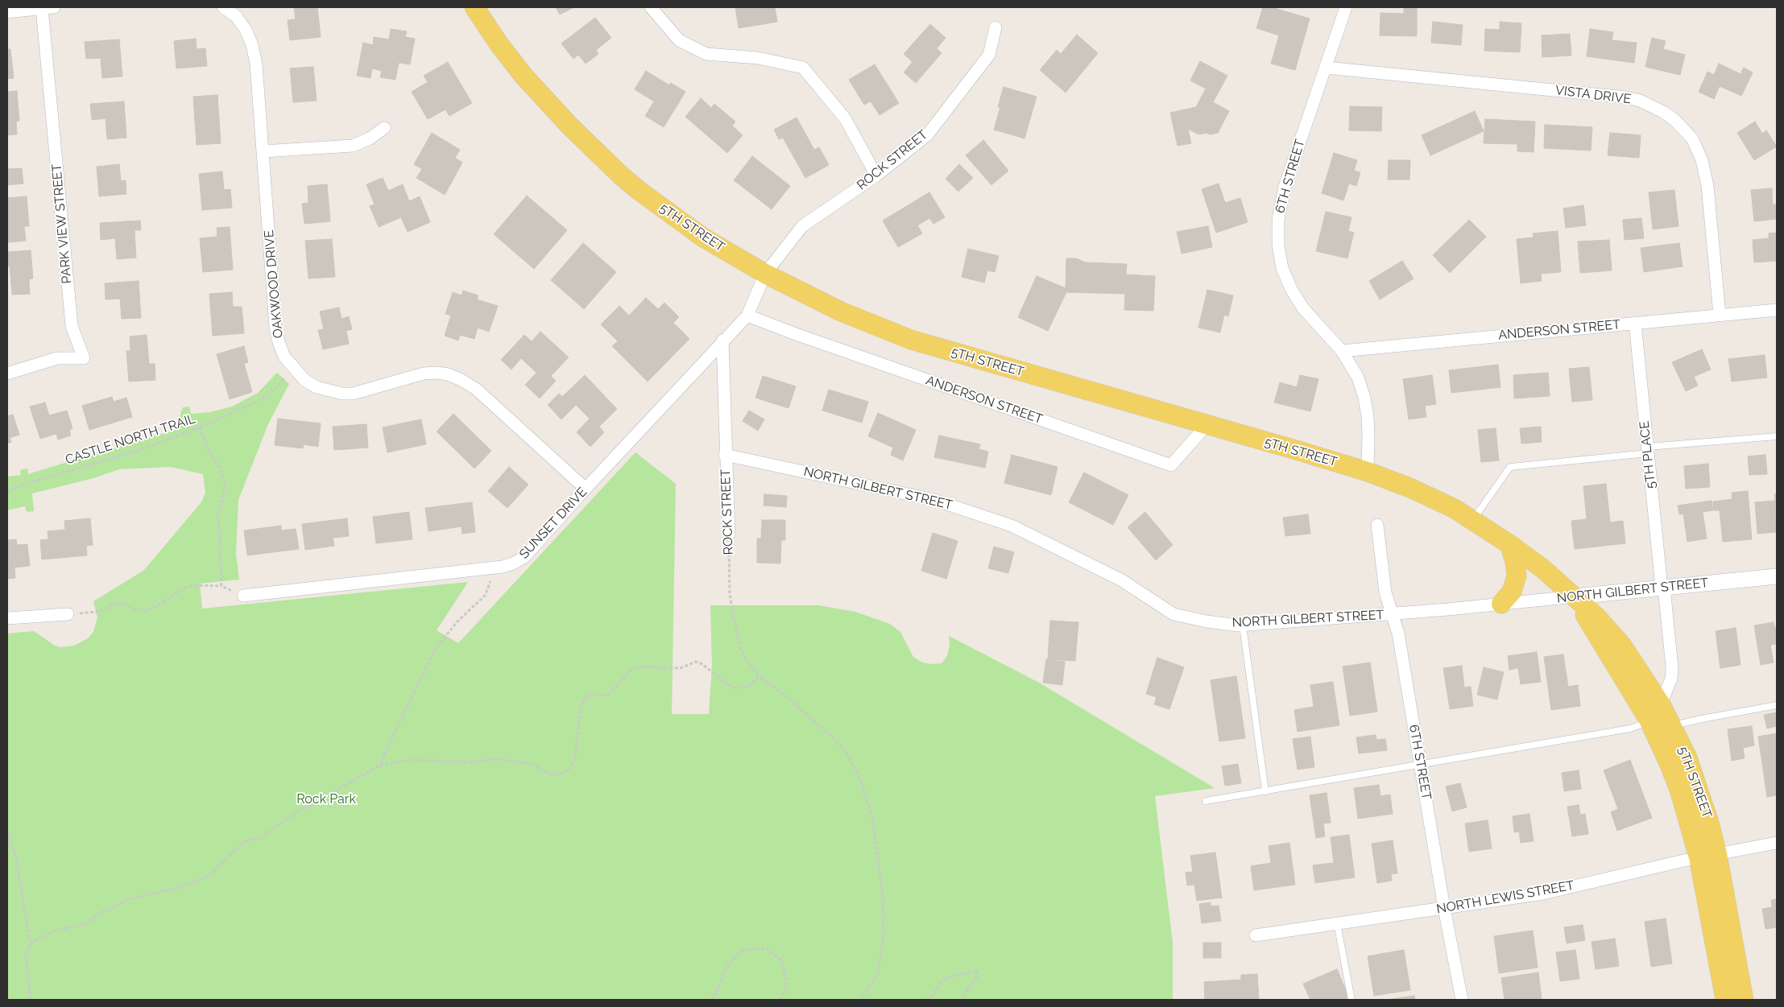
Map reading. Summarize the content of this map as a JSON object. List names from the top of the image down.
{
  "streets": {
    "main road": ["5TH STREET"],
    "street": [
      "VISTA DRIVE",
      "ROCK STREET",
      "6TH STREET",
      "PARK VIEW STREET",
      "OAKWOOD DRIVE",
      "ANDERSON STREET",
      "5TH PLACE",
      "NORTH GILBERT STREET",
      "SUNSET DRIVE",
      "NORTH LEWIS STREET"
    ],
    "path": ["CASTLE NORTH TRAIL"]
  },
  "crossings": [
    ["VISTA DRIVE", "6TH STREET"],
    ["VISTA DRIVE", "ANDERSON STREET"],
    ["ROCK STREET", "5TH STREET"],
    ["ROCK STREET", "NORTH GILBERT STREET"],
    ["ROCK STREET", "SUNSET DRIVE"],
    ["6TH STREET", "5TH STREET"],
    ["6TH STREET", "ANDERSON STREET"],
    ["6TH STREET", "NORTH GILBERT STREET"],
    ["6TH STREET", "NORTH LEWIS STREET"],
    ["5TH STREET", "ANDERSON STREET"],
    ["5TH STREET", "5TH PLACE"],
    ["5TH STREET", "NORTH GILBERT STREET"],
    ["5TH STREET", "SUNSET DRIVE"],
    ["5TH STREET", "NORTH LEWIS STREET"],
    ["OAKWOOD DRIVE", "CASTLE NORTH TRAIL"],
    ["OAKWOOD DRIVE", "SUNSET DRIVE"],
    ["ANDERSON STREET", "5TH PLACE"],
    ["ANDERSON STREET", "SUNSET DRIVE"],
    ["5TH PLACE", "NORTH GILBERT STREET"]
  ],
  "parks": ["Rock Park"]
}
